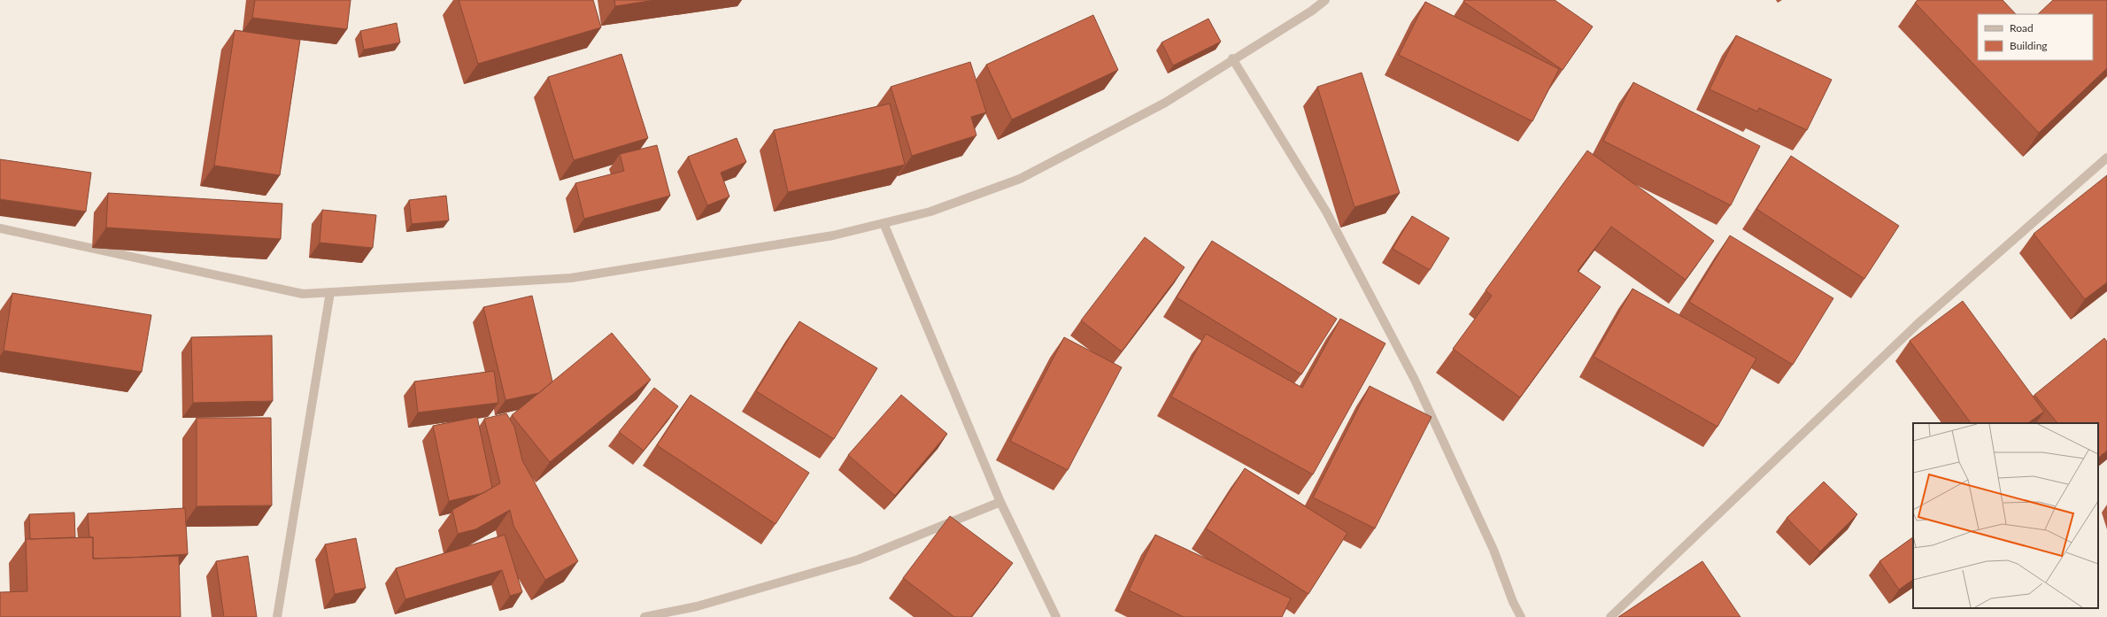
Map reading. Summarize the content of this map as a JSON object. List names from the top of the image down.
{
  "legend": ["Road", "Building"]
}
